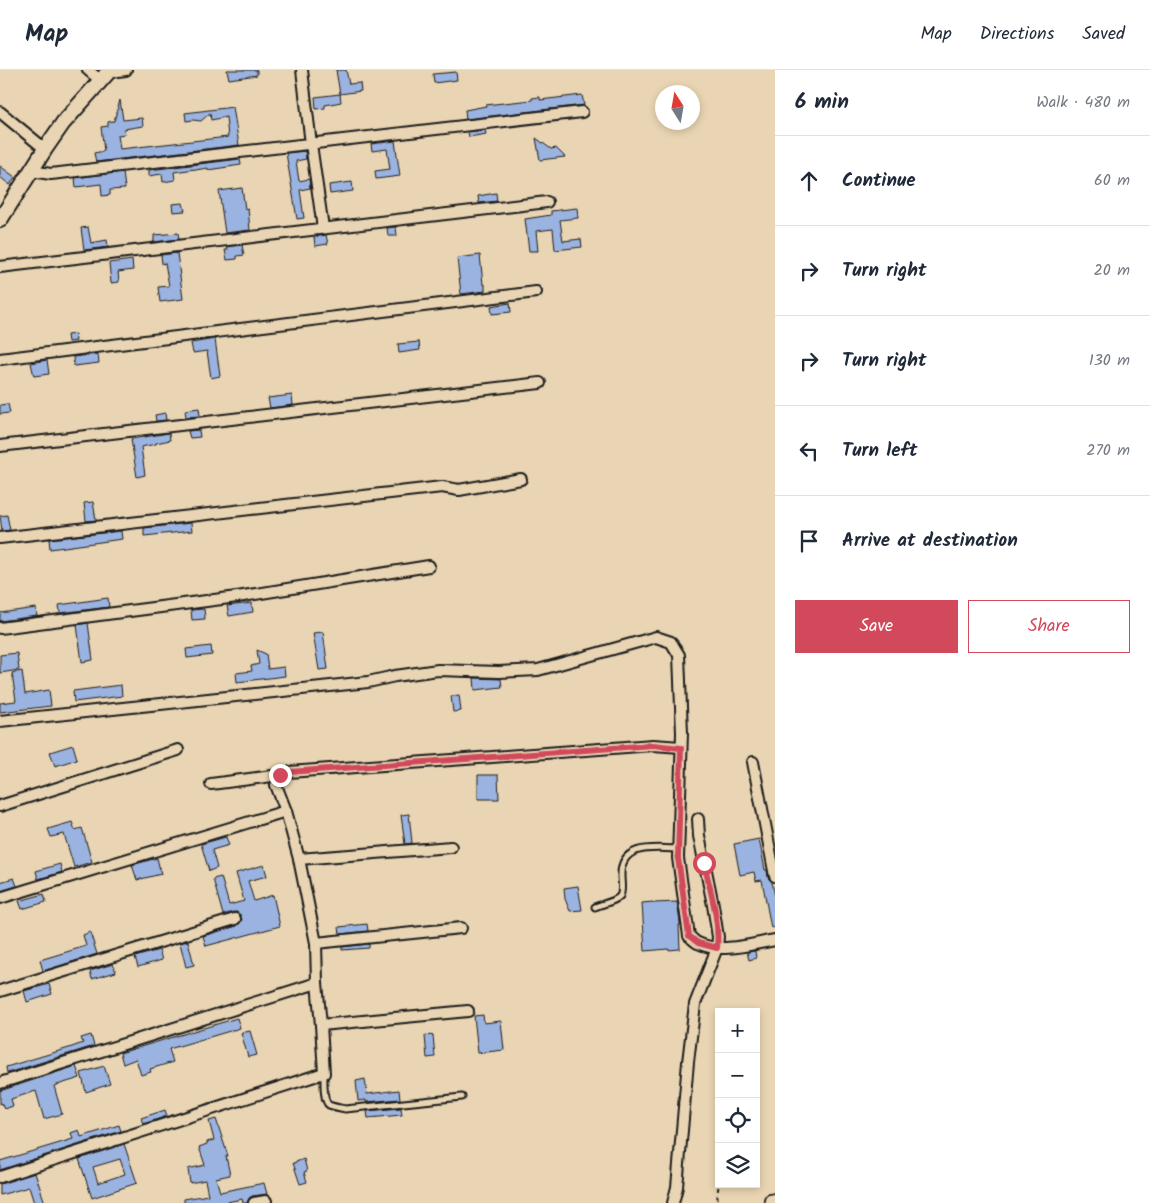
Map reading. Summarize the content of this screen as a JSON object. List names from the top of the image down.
{
  "north": "top",
  "page": {
    "header": "Map",
    "nav": ["Map", "Directions", "Saved"],
    "heading": ["6 min", "Walk · 480 m"],
    "list": [
      ["Continue", "60 m"],
      ["Turn right", "20 m"],
      ["Turn right", "130 m"],
      ["Turn left", "270 m"],
      "Arrive at destination"
    ],
    "buttons": ["Save", "Share"],
    "map_buttons": ["+", "−"]
  }
}
